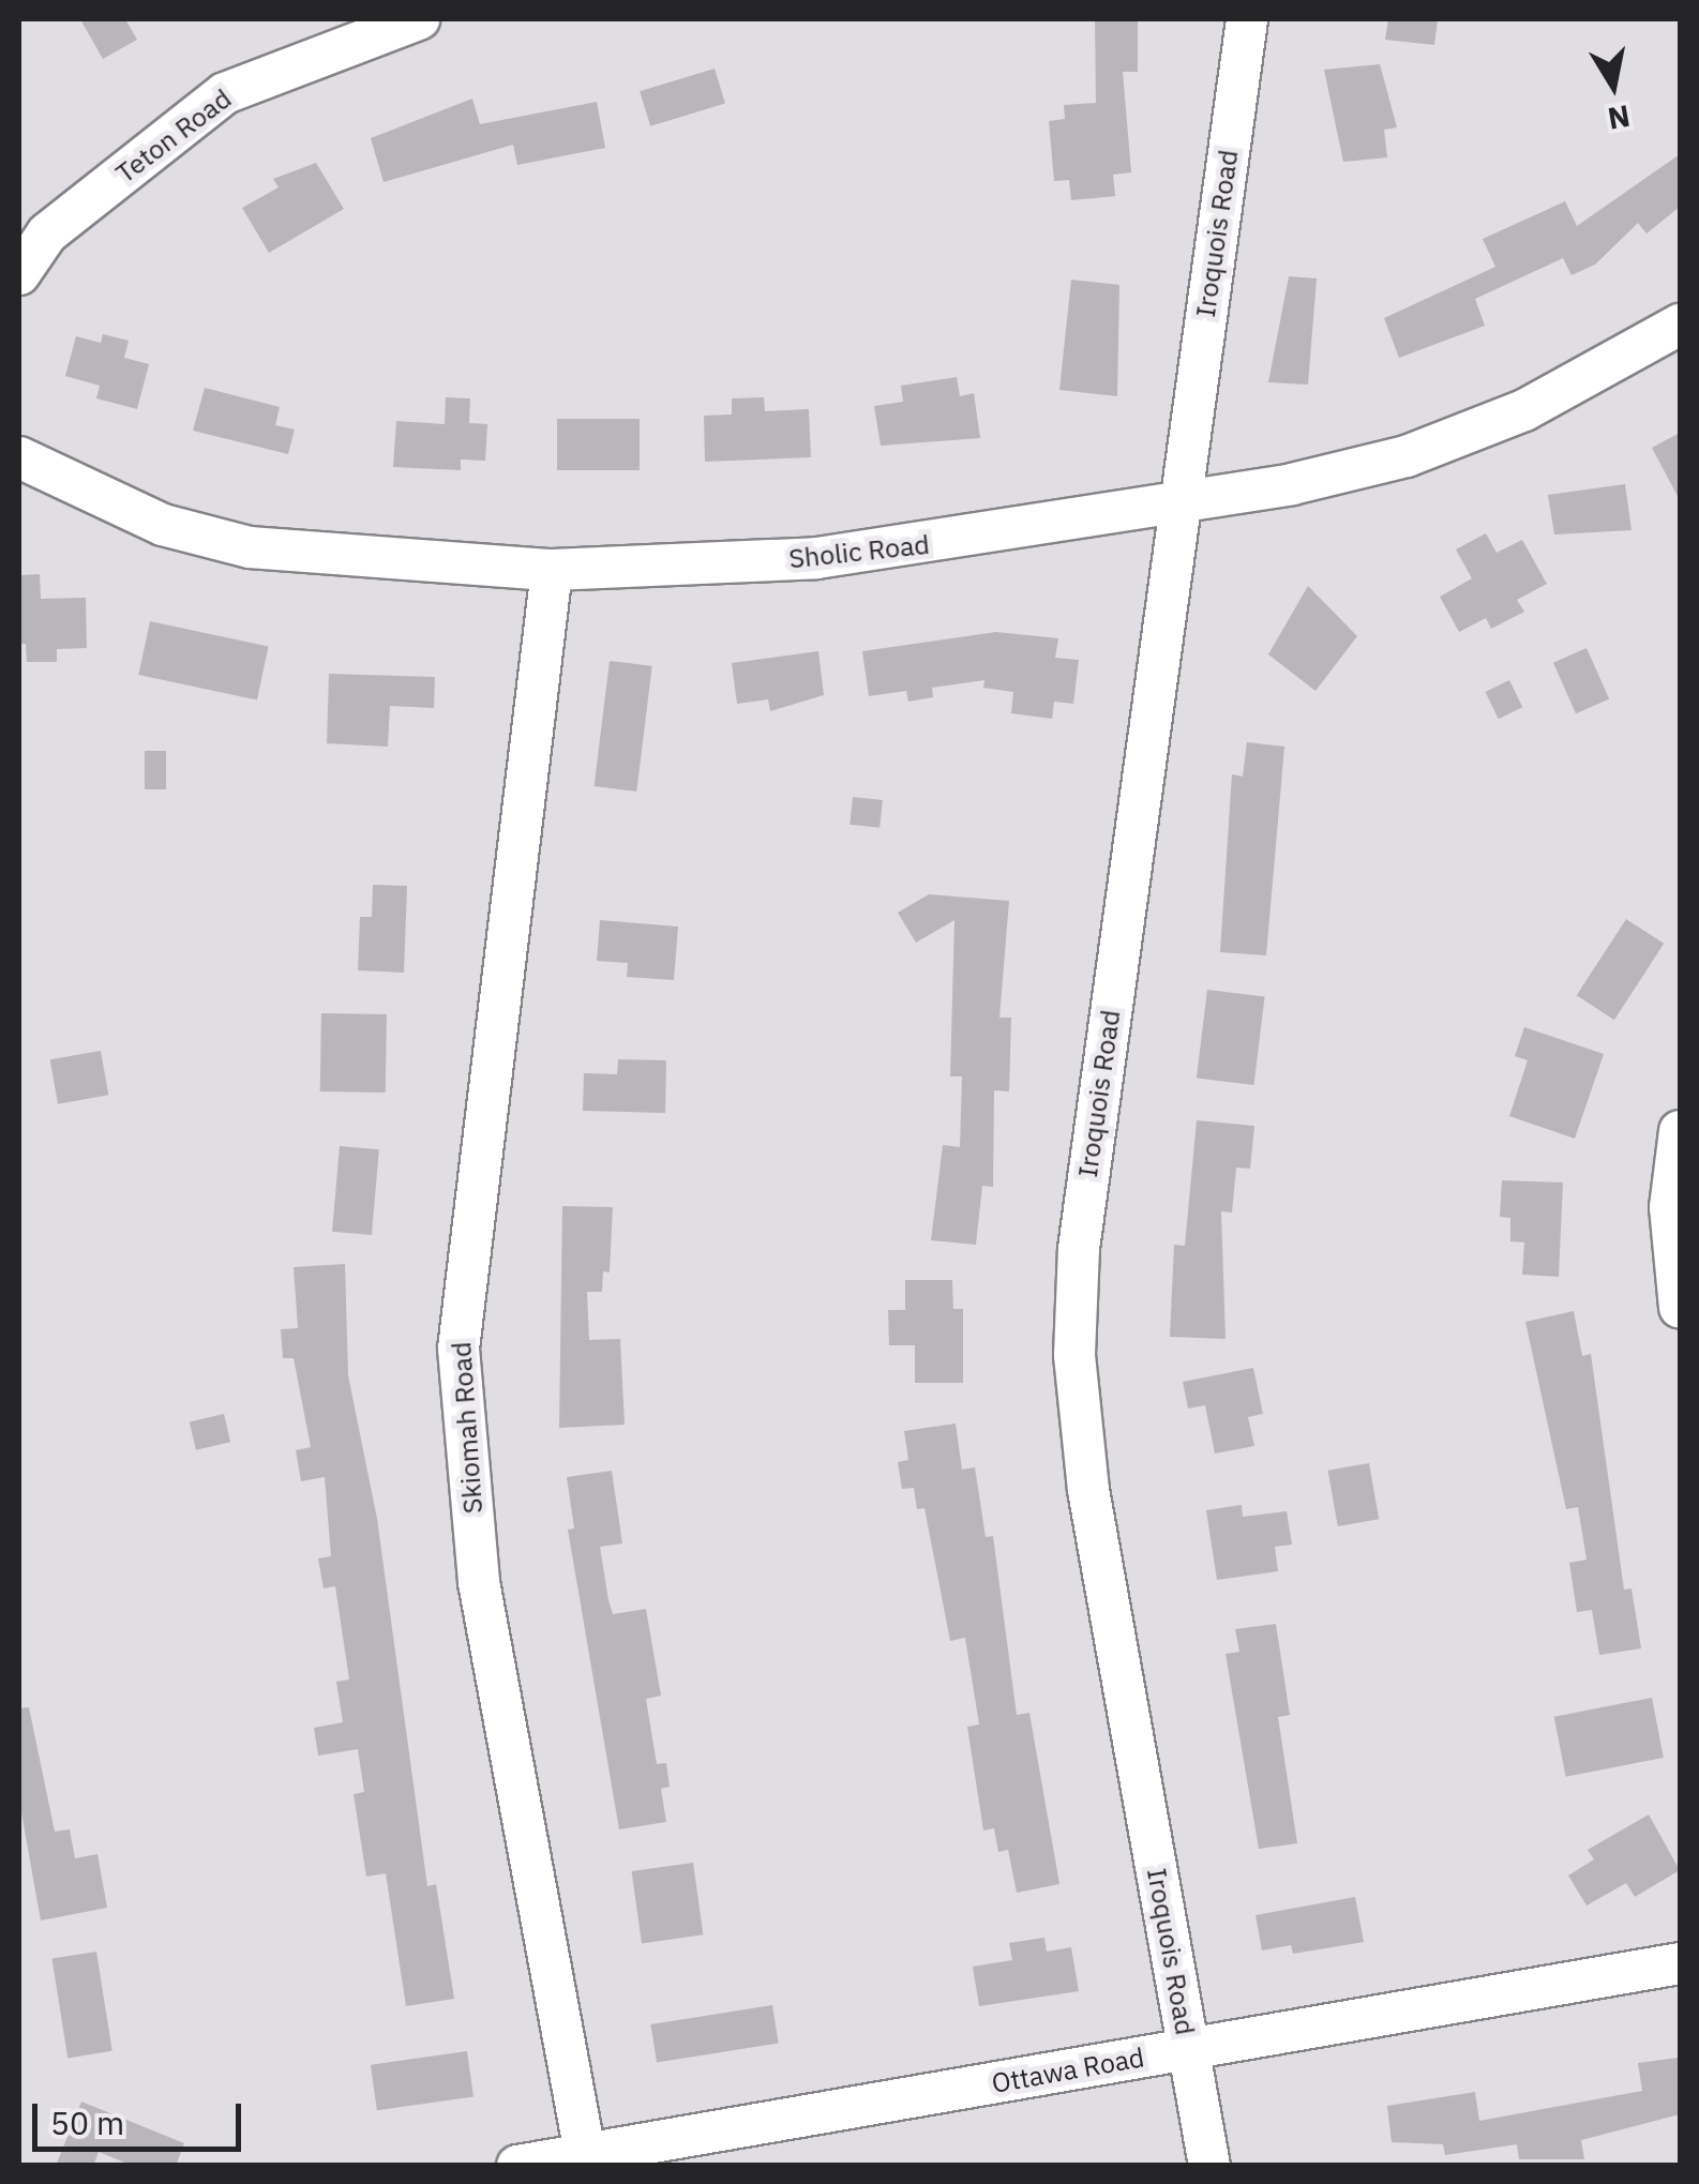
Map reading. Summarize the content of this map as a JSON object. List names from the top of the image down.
{
  "streets": {
    "street": [
      "Teton Road",
      "Iroquois Road",
      "Sholic Road",
      "Skiomah Road",
      "Ottawa Road"
    ]
  },
  "crossings": [
    ["Iroquois Road", "Sholic Road"],
    ["Iroquois Road", "Ottawa Road"],
    ["Sholic Road", "Skiomah Road"],
    ["Skiomah Road", "Ottawa Road"]
  ],
  "scale_bar": "50 m",
  "north": "bottom"
}
